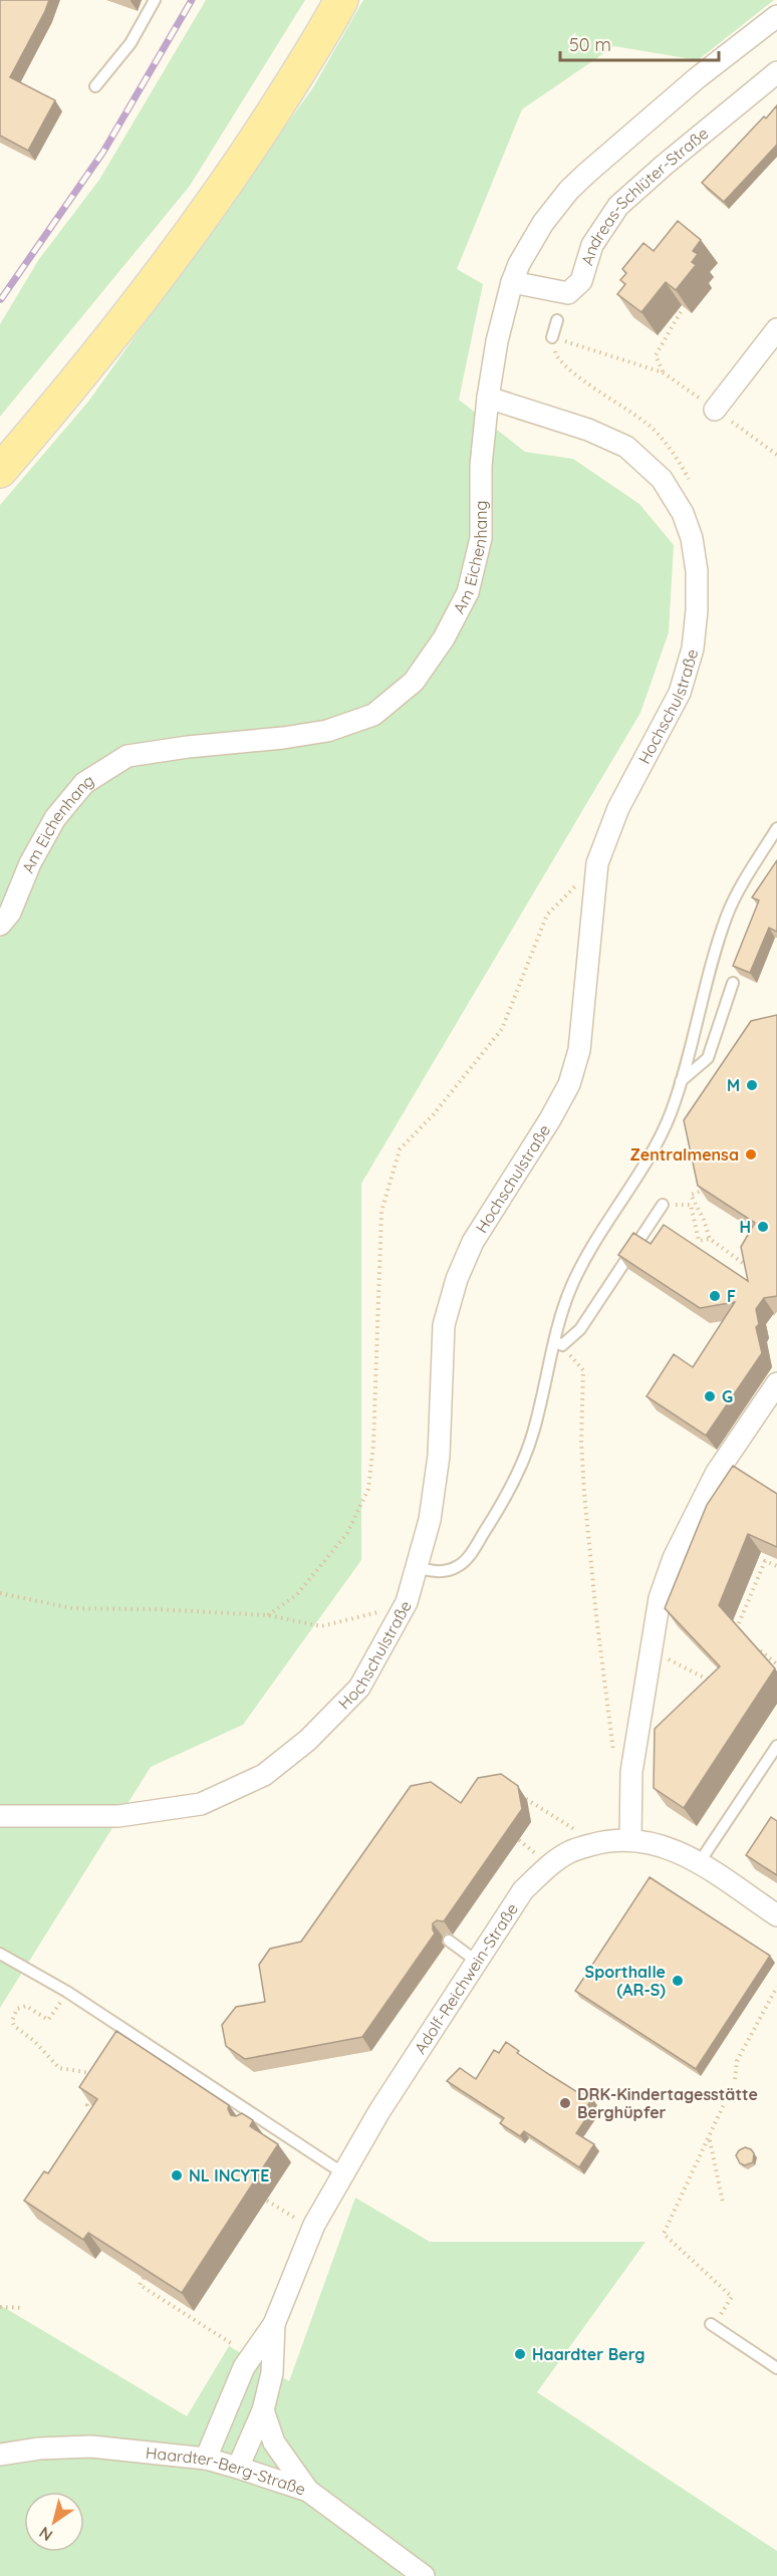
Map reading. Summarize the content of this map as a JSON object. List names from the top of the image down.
{
  "streets": {
    "street": [
      "Andreas-Schlüter-Straße",
      "Am Eichenhang",
      "Hochschulstraße",
      "Adolf-Reichwein-Straße",
      "Haardter-Berg-Straße"
    ]
  },
  "crossings": [
    ["Andreas-Schlüter-Straße", "Am Eichenhang"],
    ["Am Eichenhang", "Hochschulstraße"],
    ["Adolf-Reichwein-Straße", "Haardter-Berg-Straße"]
  ],
  "places": [
    "M",
    "Zentralmensa",
    "H",
    "F",
    "G",
    "Sporthalle (AR-S)",
    "DRK-Kindertagesstätte Berghüpfer",
    "NL INCYTE",
    "Haardter Berg"
  ],
  "scale_bar": "50 m",
  "north": "bottom left"
}
